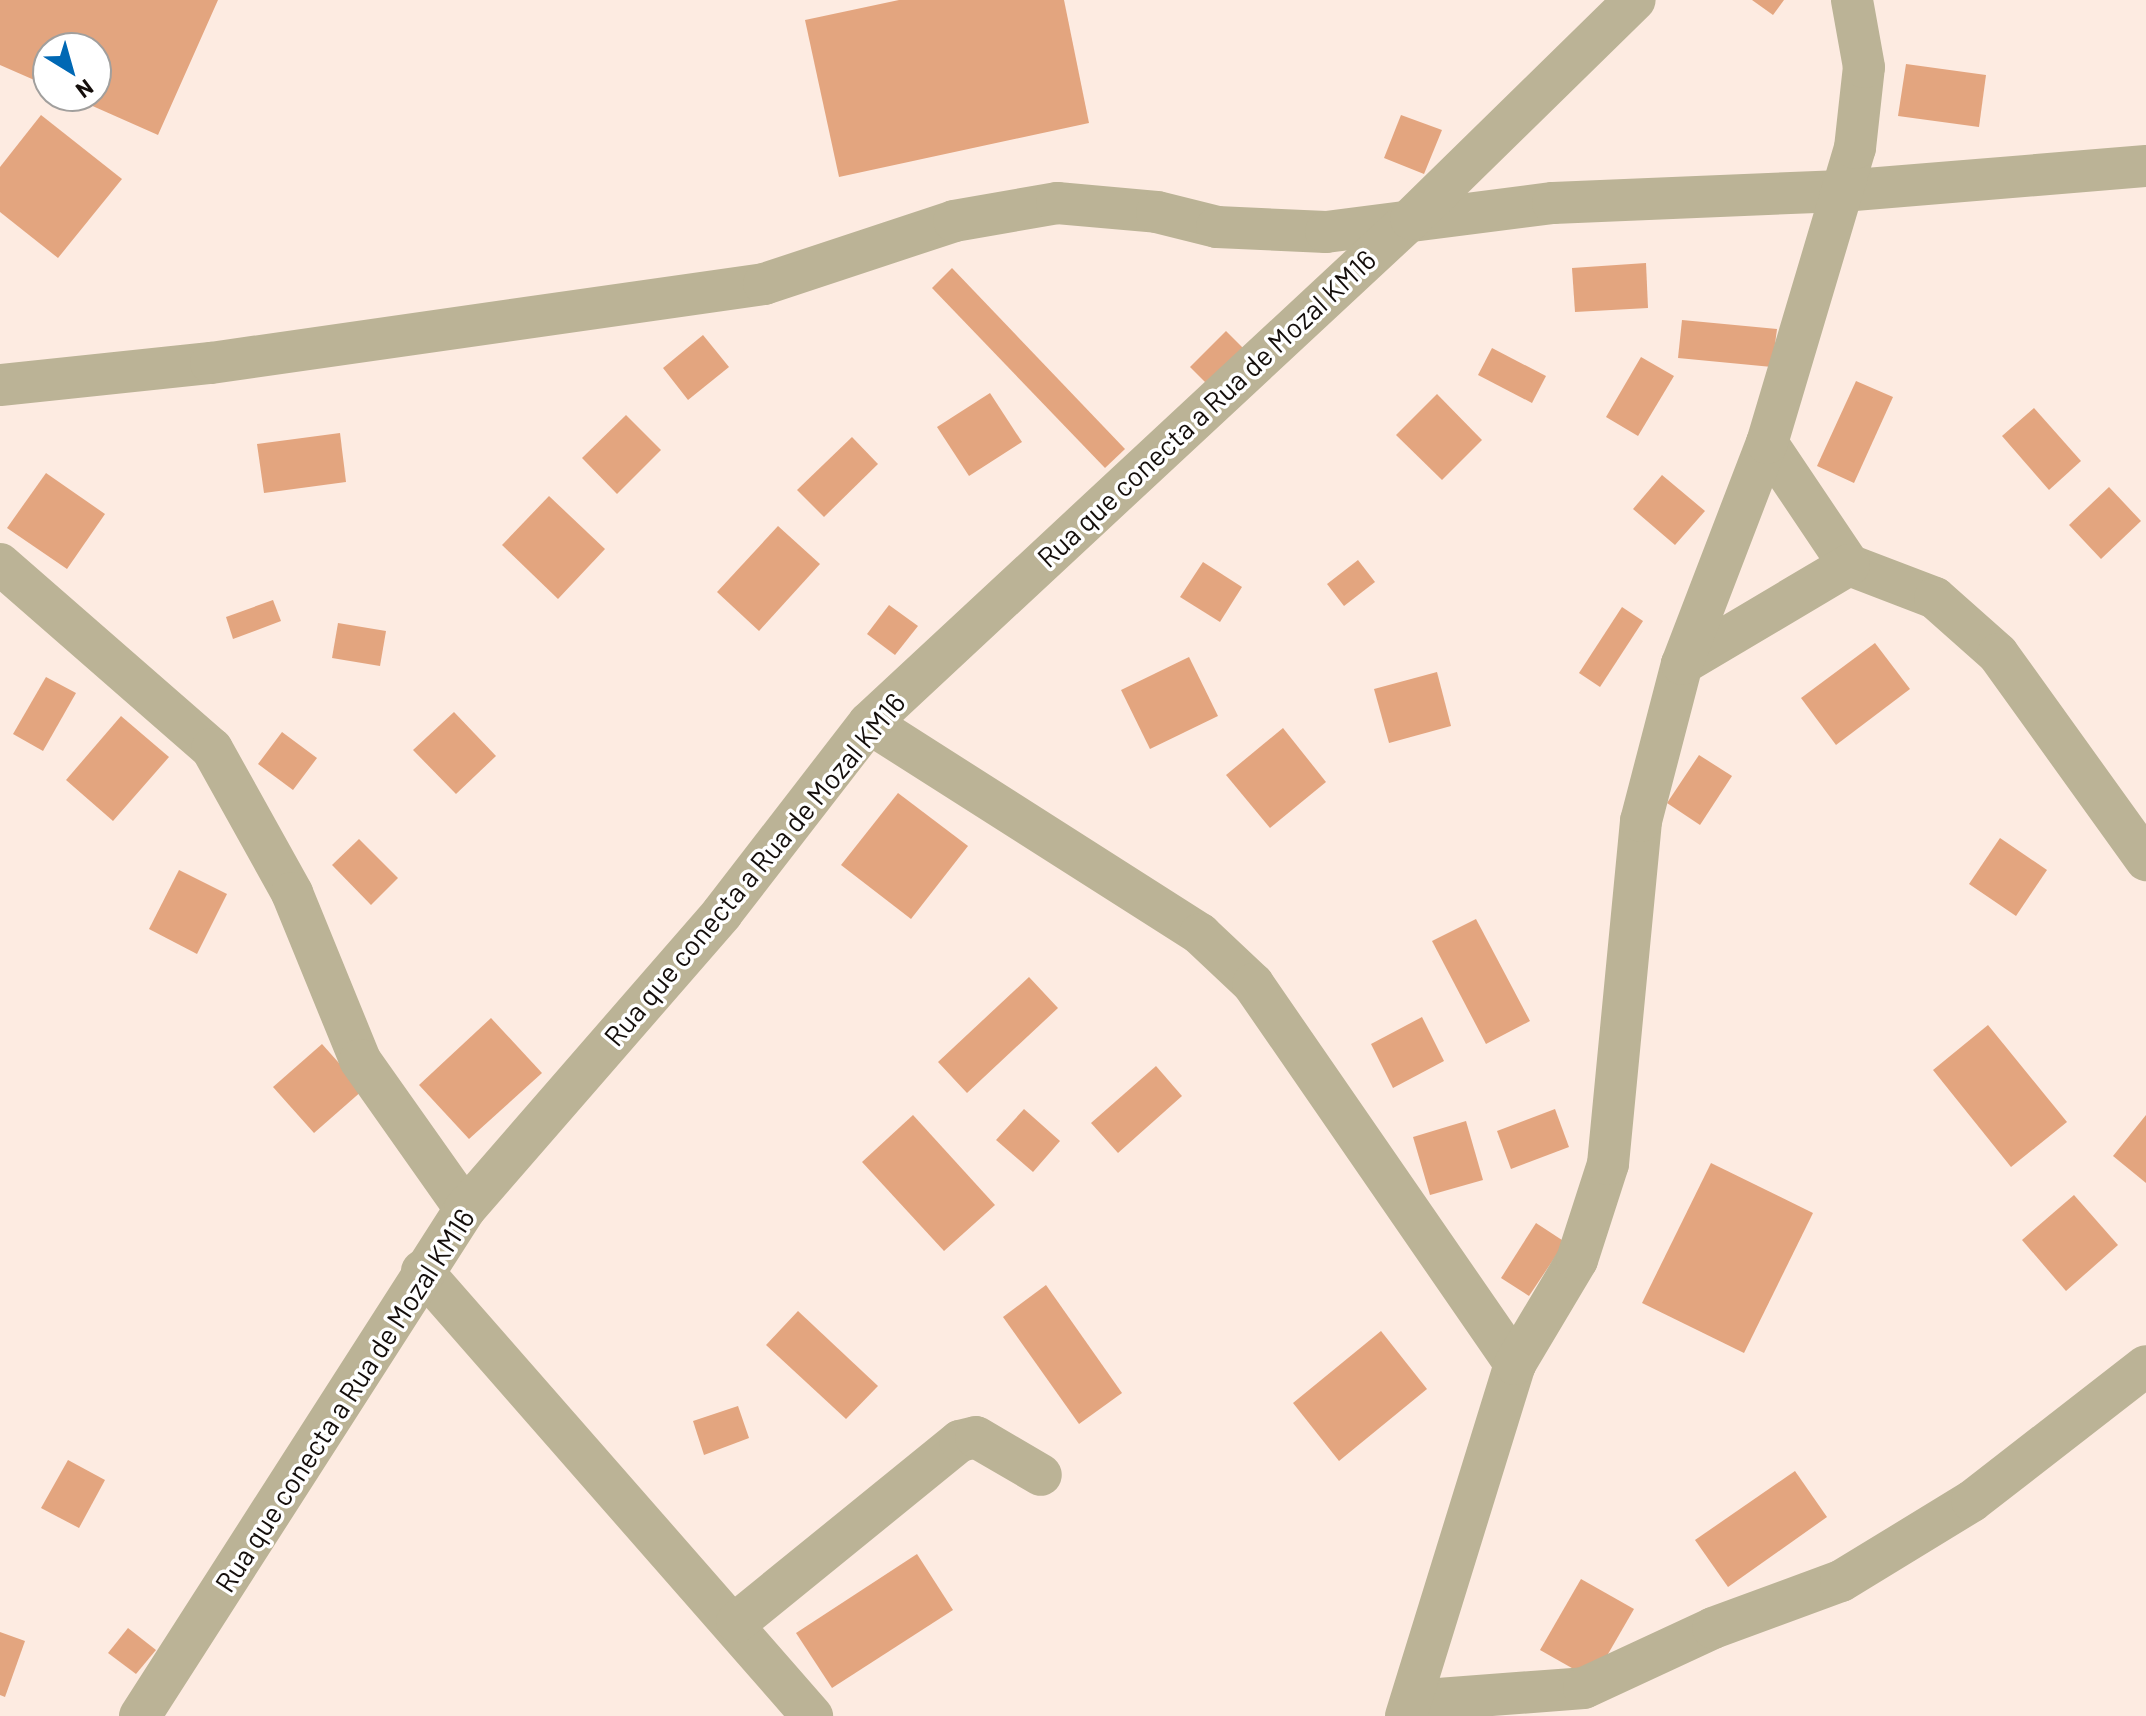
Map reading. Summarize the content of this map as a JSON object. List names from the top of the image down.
{
  "streets": {
    "street": ["Rua que conecta a Rua de Mozal KM16"]
  },
  "north": "bottom right"
}
